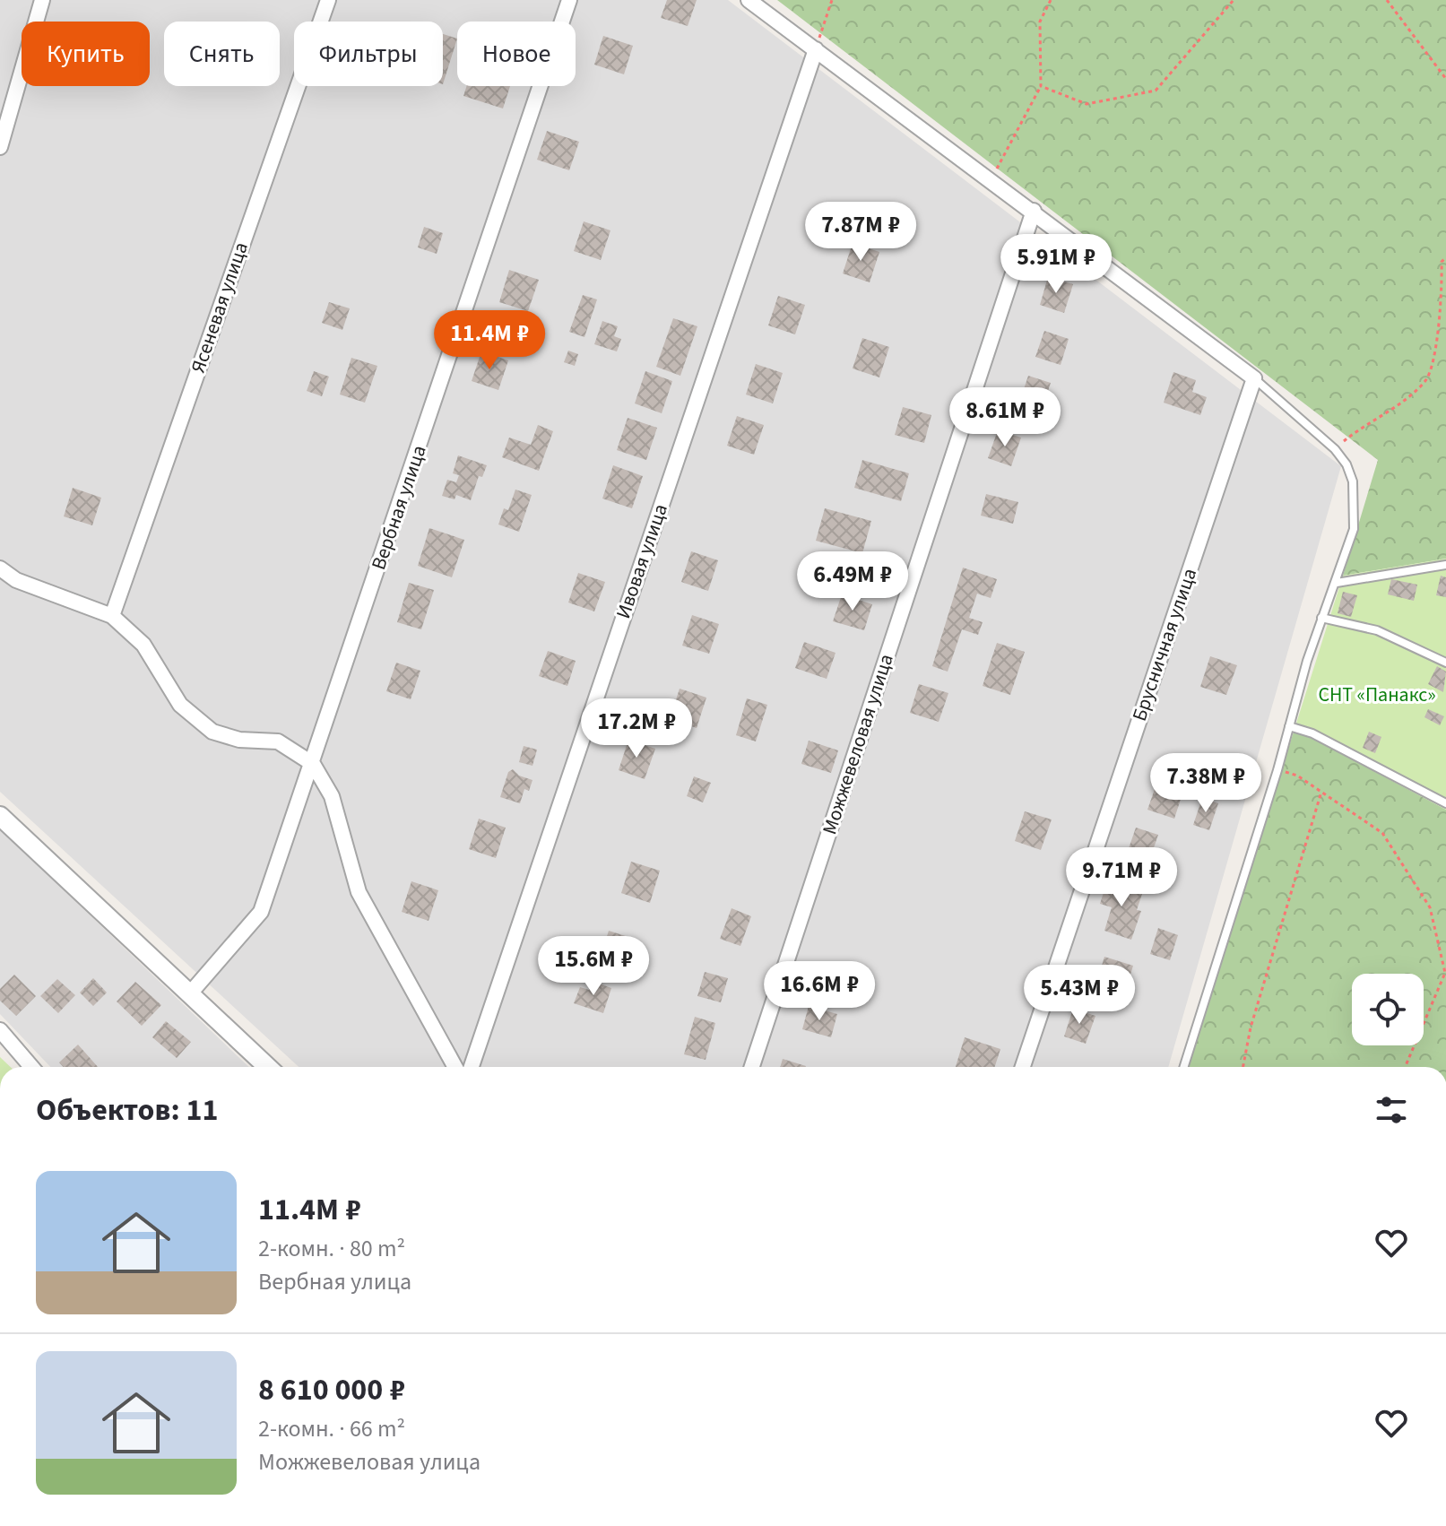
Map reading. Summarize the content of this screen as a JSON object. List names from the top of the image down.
{
  "streets": {
    "street": [
      "Ясеневая улица",
      "Вербная улица",
      "Ивовая улица",
      "Брусничная улица",
      "Можжевеловая улица"
    ]
  },
  "parks": ["СНТ «Панакс»"],
  "page": {
    "chip": [
      "Купить",
      "Снять",
      "Фильтры",
      "Новое"
    ],
    "price": [
      "7.87M ₽",
      "5.91M ₽",
      "11.4M ₽",
      "8.61M ₽",
      "6.49M ₽",
      "17.2M ₽",
      "7.38M ₽",
      "9.71M ₽",
      "15.6M ₽",
      "16.6M ₽",
      "5.43M ₽"
    ],
    "heading": "Объектов: 11",
    "list": [
      {
        "name": "11.4M ₽",
        "note": "2-комн. · 80 m² · Вербная улица"
      },
      {
        "name": "8 610 000 ₽",
        "note": "2-комн. · 66 m² · Можжевеловая улица"
      }
    ]
  }
}
